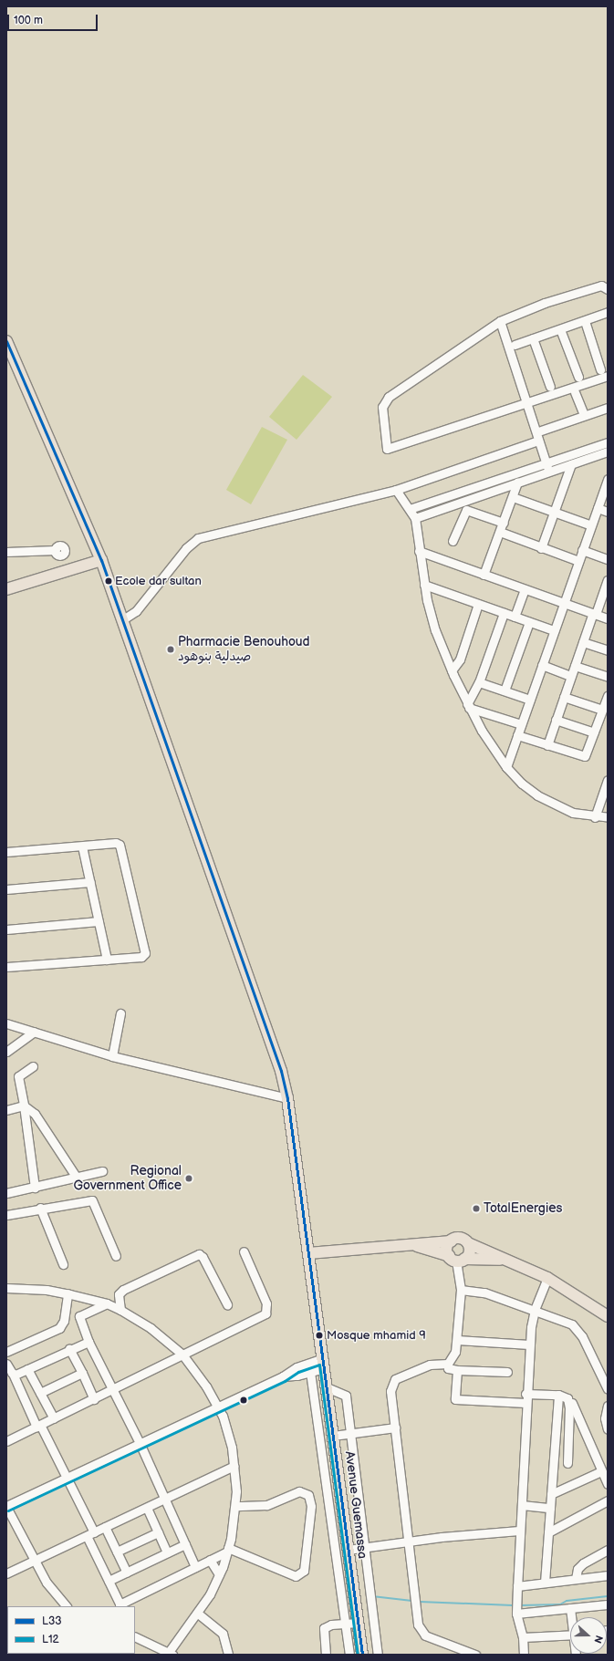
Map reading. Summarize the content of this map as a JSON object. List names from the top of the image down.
{
  "streets": {
    "main road": ["Avenue Guemassa"]
  },
  "places": [
    "Ecole dar sultan",
    "Pharmacie Benouhoud صيدلية بنوهود",
    "Regional Government Office",
    "TotalEnergies",
    "Mosque mhamid 9"
  ],
  "lines": ["transit line L33", "transit line L12"],
  "legend": ["L33", "L12"],
  "scale_bar": "100 m",
  "north": "right"
}
